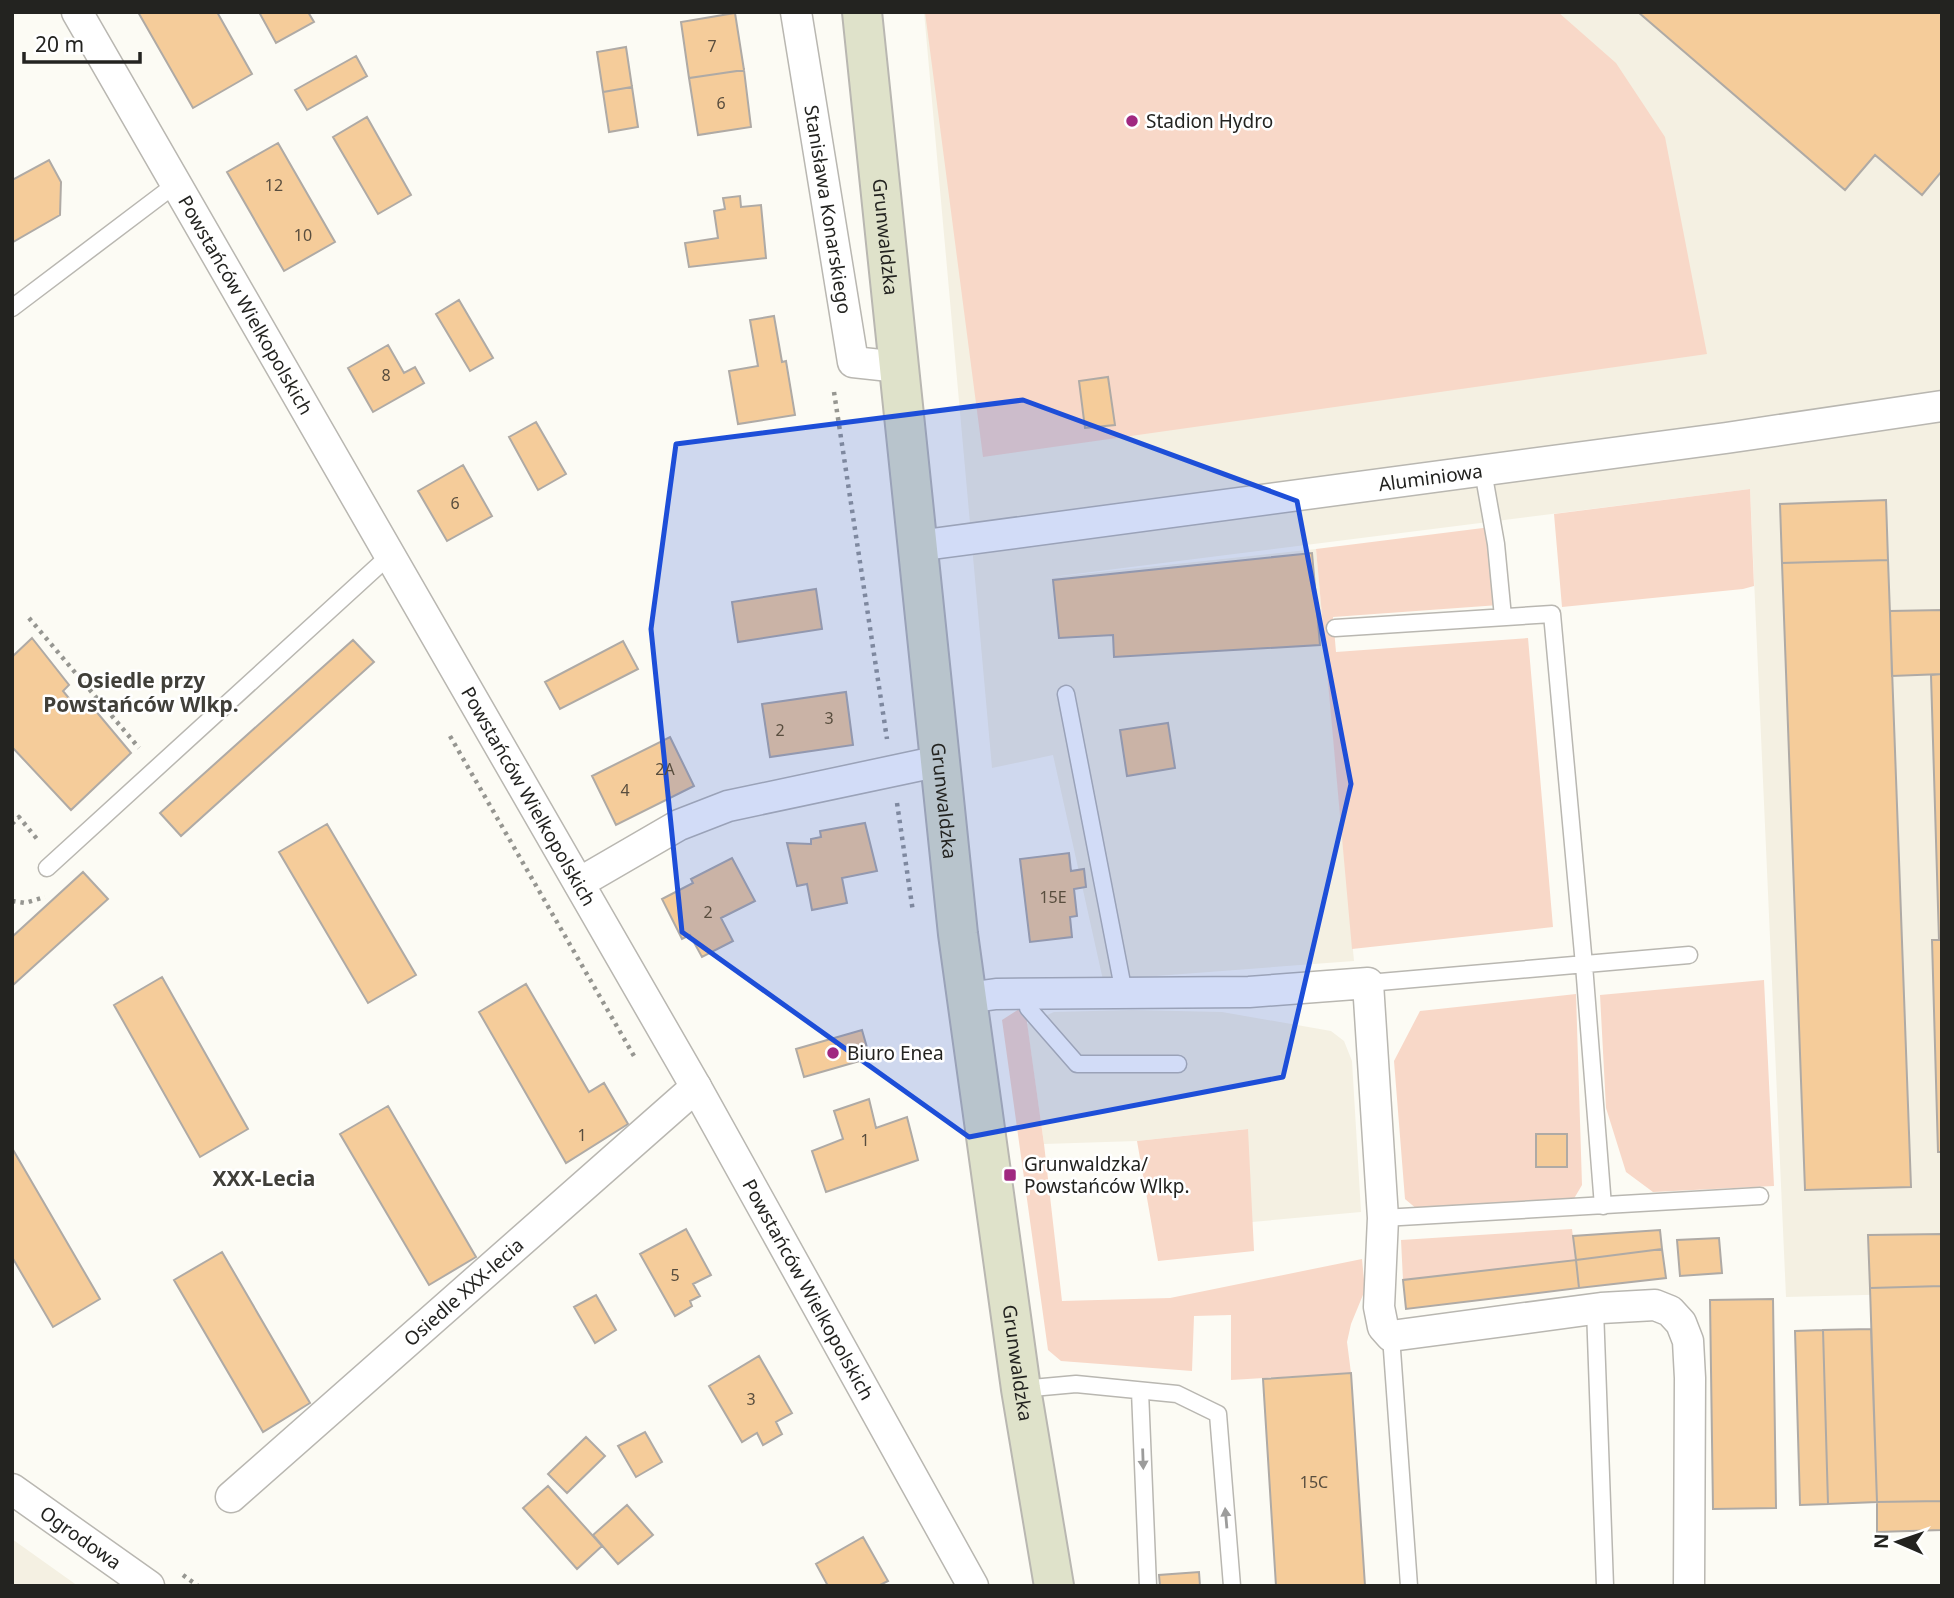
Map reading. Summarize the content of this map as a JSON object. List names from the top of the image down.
{
  "streets": {
    "main road": ["Grunwaldzka"],
    "street": [
      "Stanisława Konarskiego",
      "Powstańców Wielkopolskich",
      "Aluminiowa",
      "Osiedle XXX-lecia",
      "Ogrodowa"
    ]
  },
  "crossings": [
    ["Stanisława Konarskiego", "Grunwaldzka"],
    ["Grunwaldzka", "Aluminiowa"],
    ["Powstańców Wielkopolskich", "Osiedle XXX-lecia"]
  ],
  "districts": ["Osiedle przy Powstańców Wlkp.", "XXX-Lecia"],
  "places": {
    "other": ["Stadion Hydro", "Biuro Enea"],
    "transit": ["Grunwaldzka/ Powstańców Wlkp."]
  },
  "house_numbers": [
    "7",
    "6",
    "12",
    "10",
    "8",
    "6",
    "3",
    "2",
    "2A",
    "4",
    "15E",
    "2",
    "1",
    "1",
    "5",
    "3",
    "15C"
  ],
  "scale_bar": "20 m",
  "north": "left"
}
